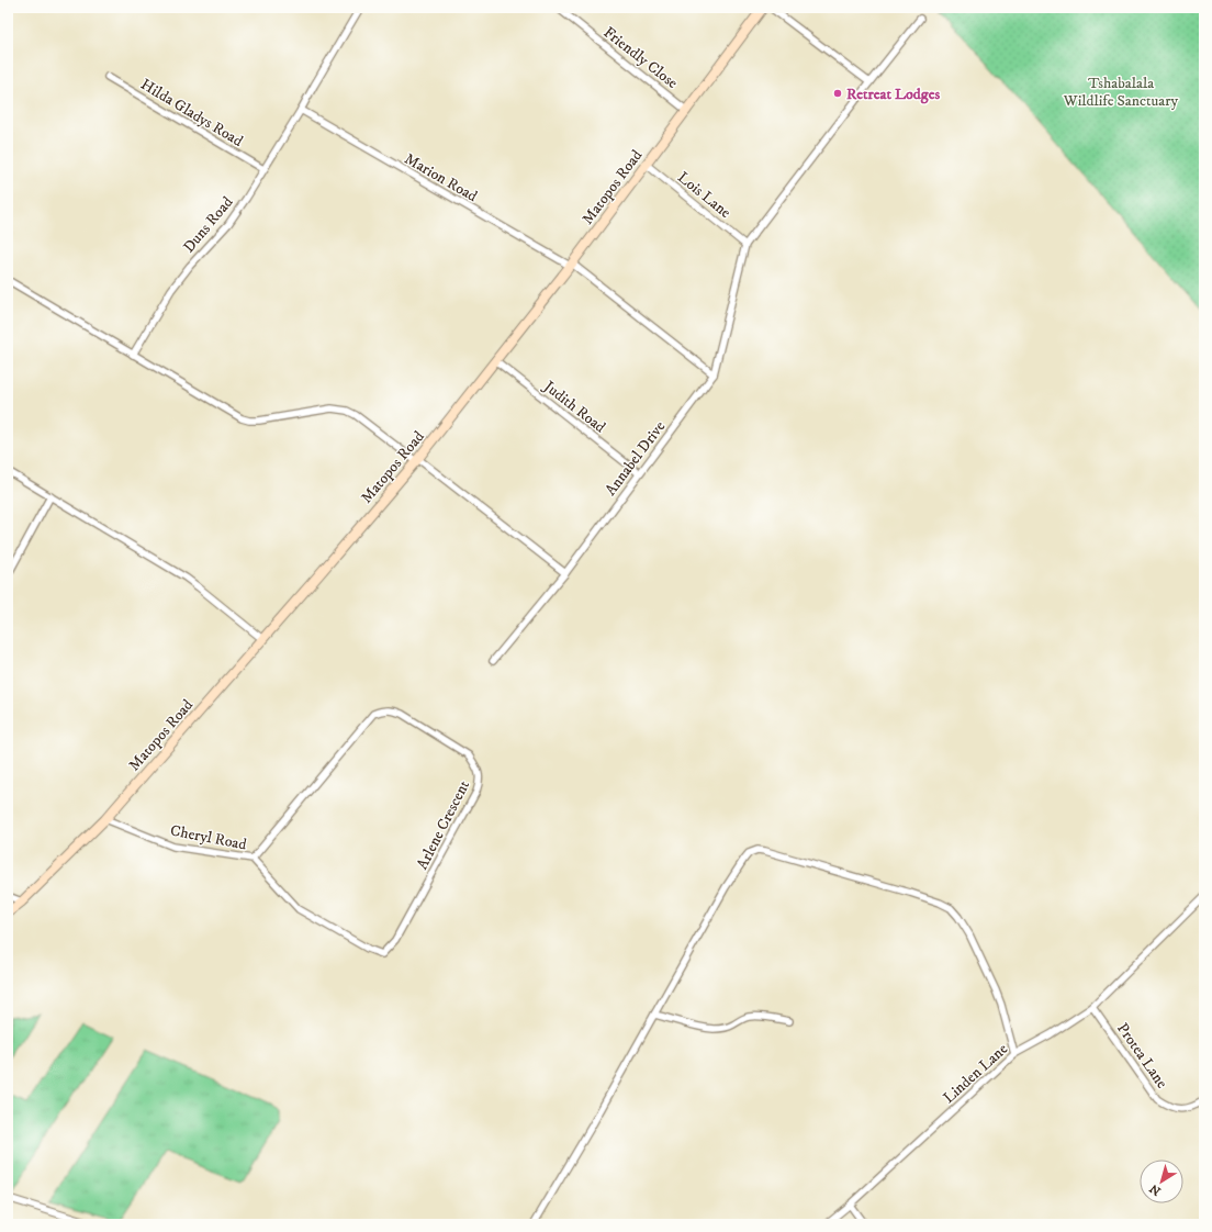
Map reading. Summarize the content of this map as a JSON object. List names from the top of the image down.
{
  "streets": {
    "main road": ["Matopos Road"],
    "street": [
      "Friendly Close",
      "Hilda Gladys Road",
      "Marion Road",
      "Lois Lane",
      "Duns Road",
      "Judith Road",
      "Annabel Drive",
      "Arlene Crescent",
      "Cheryl Road",
      "Protea Lane",
      "Linden Lane"
    ]
  },
  "crossings": [
    ["Friendly Close", "Matopos Road"],
    ["Hilda Gladys Road", "Duns Road"],
    ["Marion Road", "Matopos Road"],
    ["Marion Road", "Duns Road"],
    ["Marion Road", "Annabel Drive"],
    ["Matopos Road", "Lois Lane"],
    ["Matopos Road", "Judith Road"],
    ["Matopos Road", "Cheryl Road"],
    ["Lois Lane", "Annabel Drive"],
    ["Judith Road", "Annabel Drive"],
    ["Arlene Crescent", "Cheryl Road"],
    ["Protea Lane", "Linden Lane"]
  ],
  "parks": ["Tshabalala Wildlife Sanctuary"],
  "places": ["Retreat Lodges"],
  "north": "bottom left"
}
